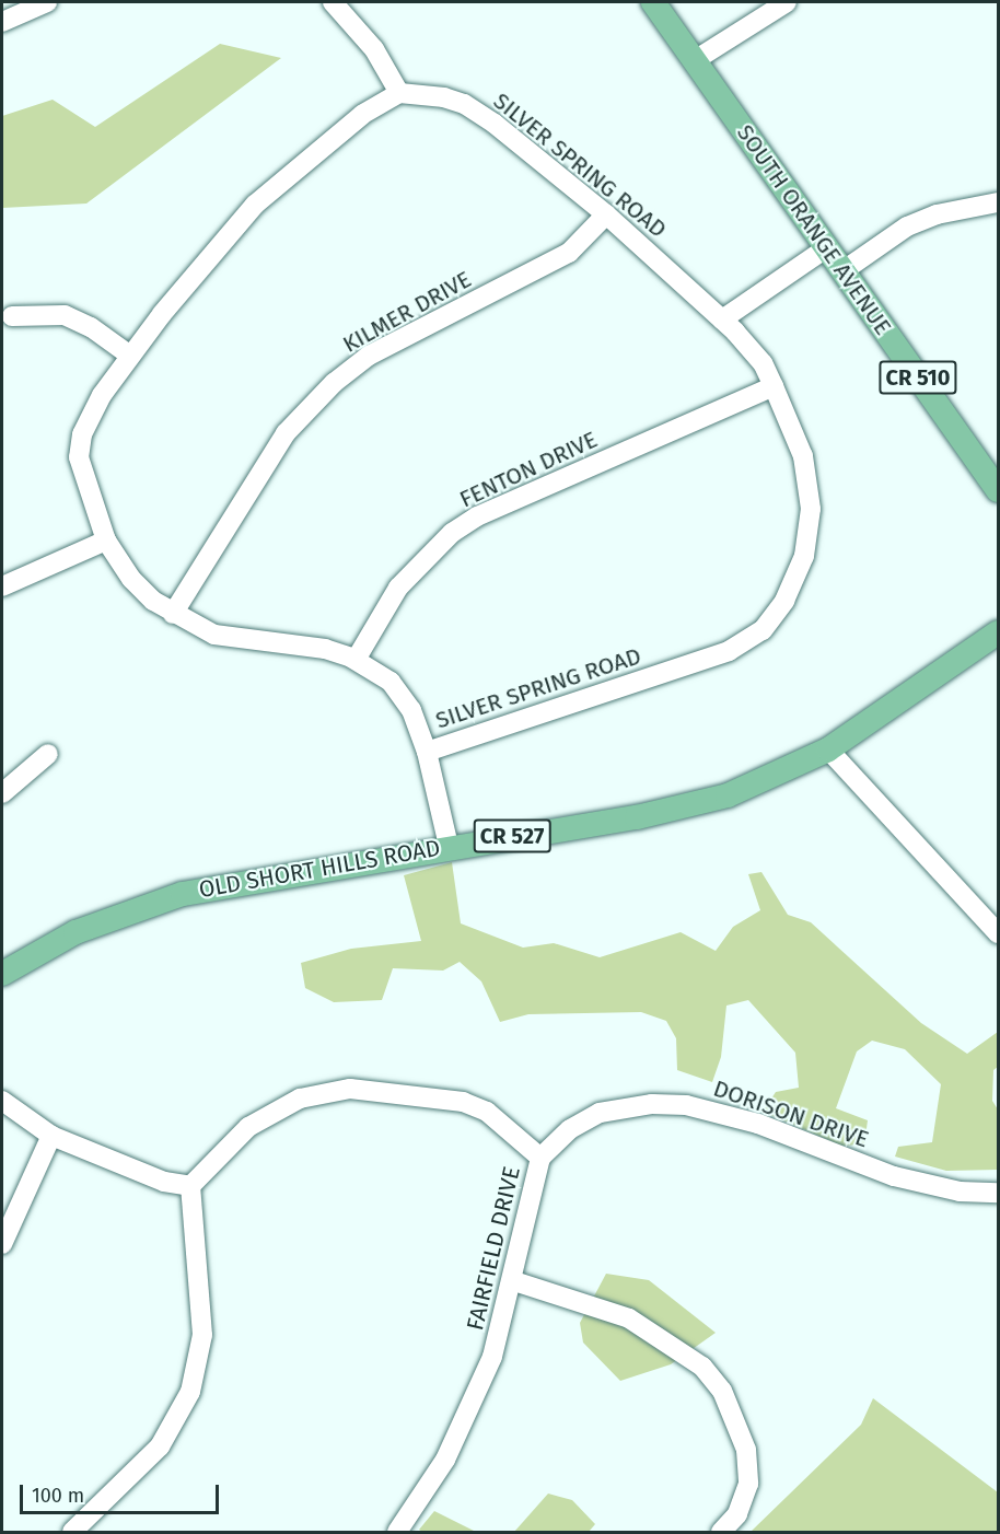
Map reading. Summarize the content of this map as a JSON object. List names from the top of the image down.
{
  "streets": {
    "main road": [
      "SOUTH ORANGE AVENUE",
      "CR 510",
      "CR 527",
      "OLD SHORT HILLS ROAD"
    ],
    "street": [
      "SILVER SPRING ROAD",
      "KILMER DRIVE",
      "FENTON DRIVE",
      "DORISON DRIVE",
      "FAIRFIELD DRIVE"
    ]
  },
  "crossings": [
    ["SILVER SPRING ROAD", "KILMER DRIVE"],
    ["SILVER SPRING ROAD", "FENTON DRIVE"],
    ["SILVER SPRING ROAD", "OLD SHORT HILLS ROAD"],
    ["DORISON DRIVE", "FAIRFIELD DRIVE"]
  ],
  "scale_bar": "100 m"
}
